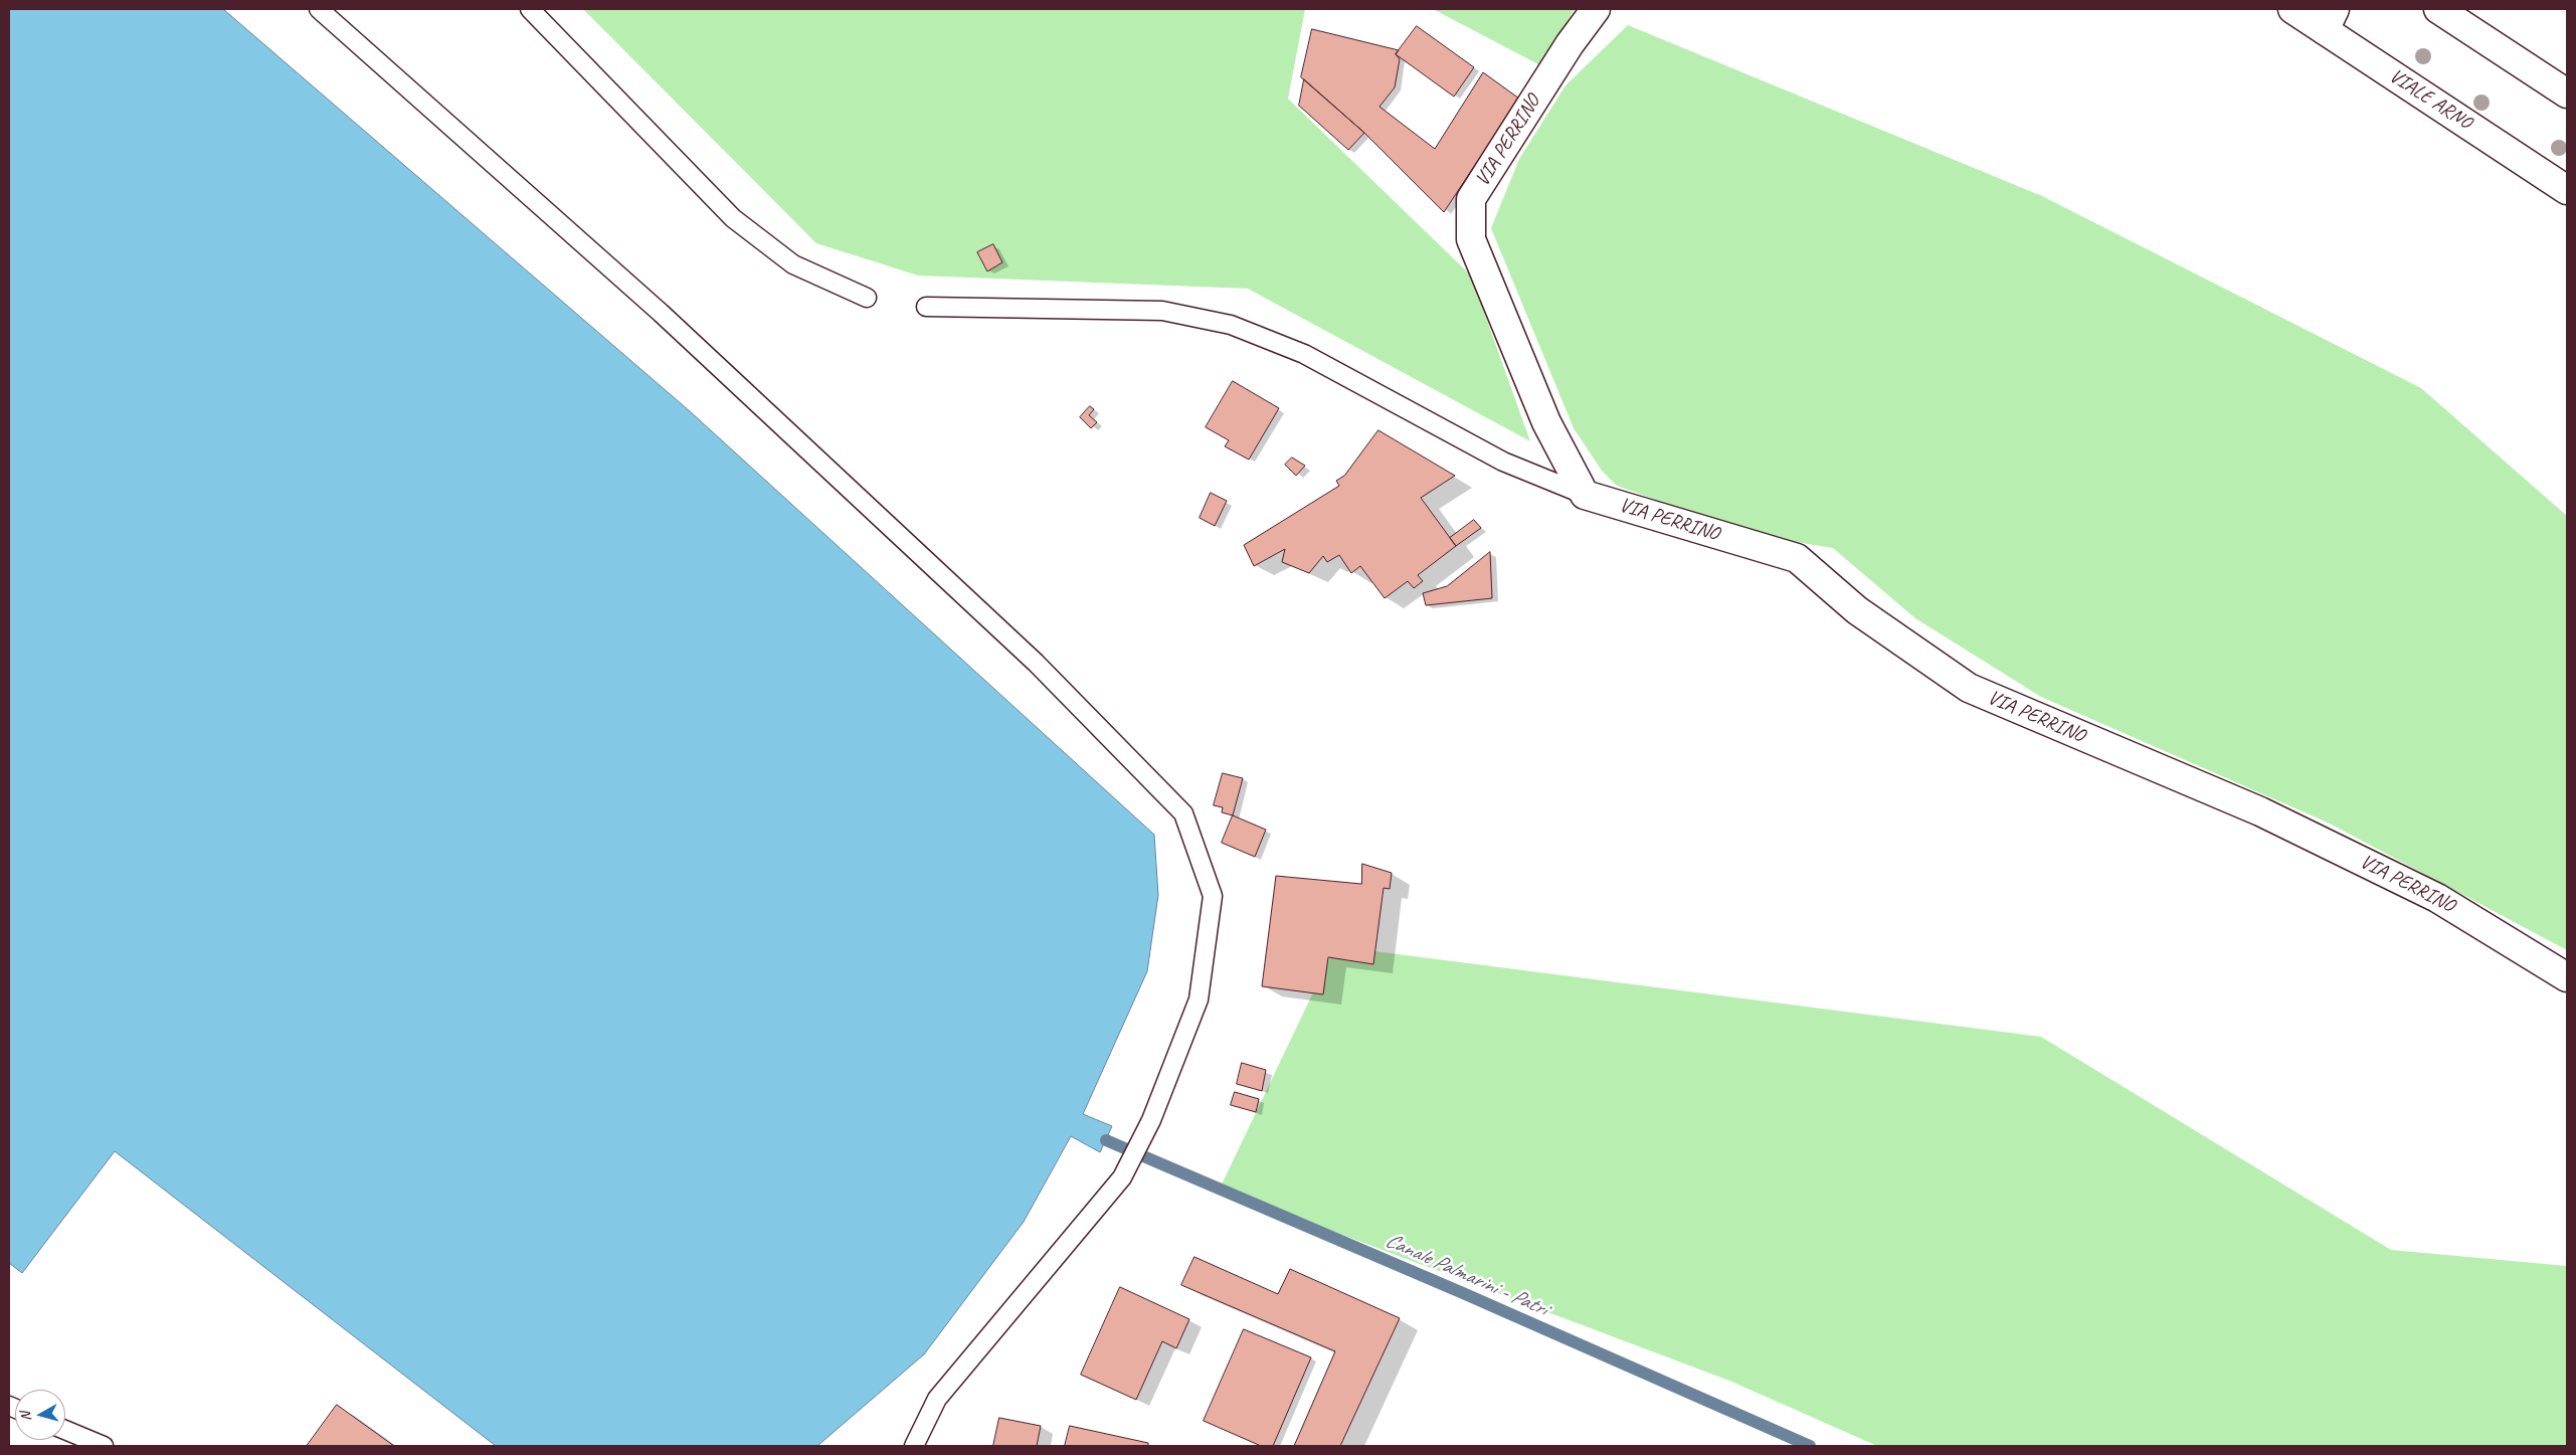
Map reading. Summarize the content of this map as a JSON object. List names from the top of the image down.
{
  "streets": {
    "street": ["VIALE ARNO", "VIA PERRINO"]
  },
  "water": ["Canale Palmarini - Patri"],
  "north": "left"
}
